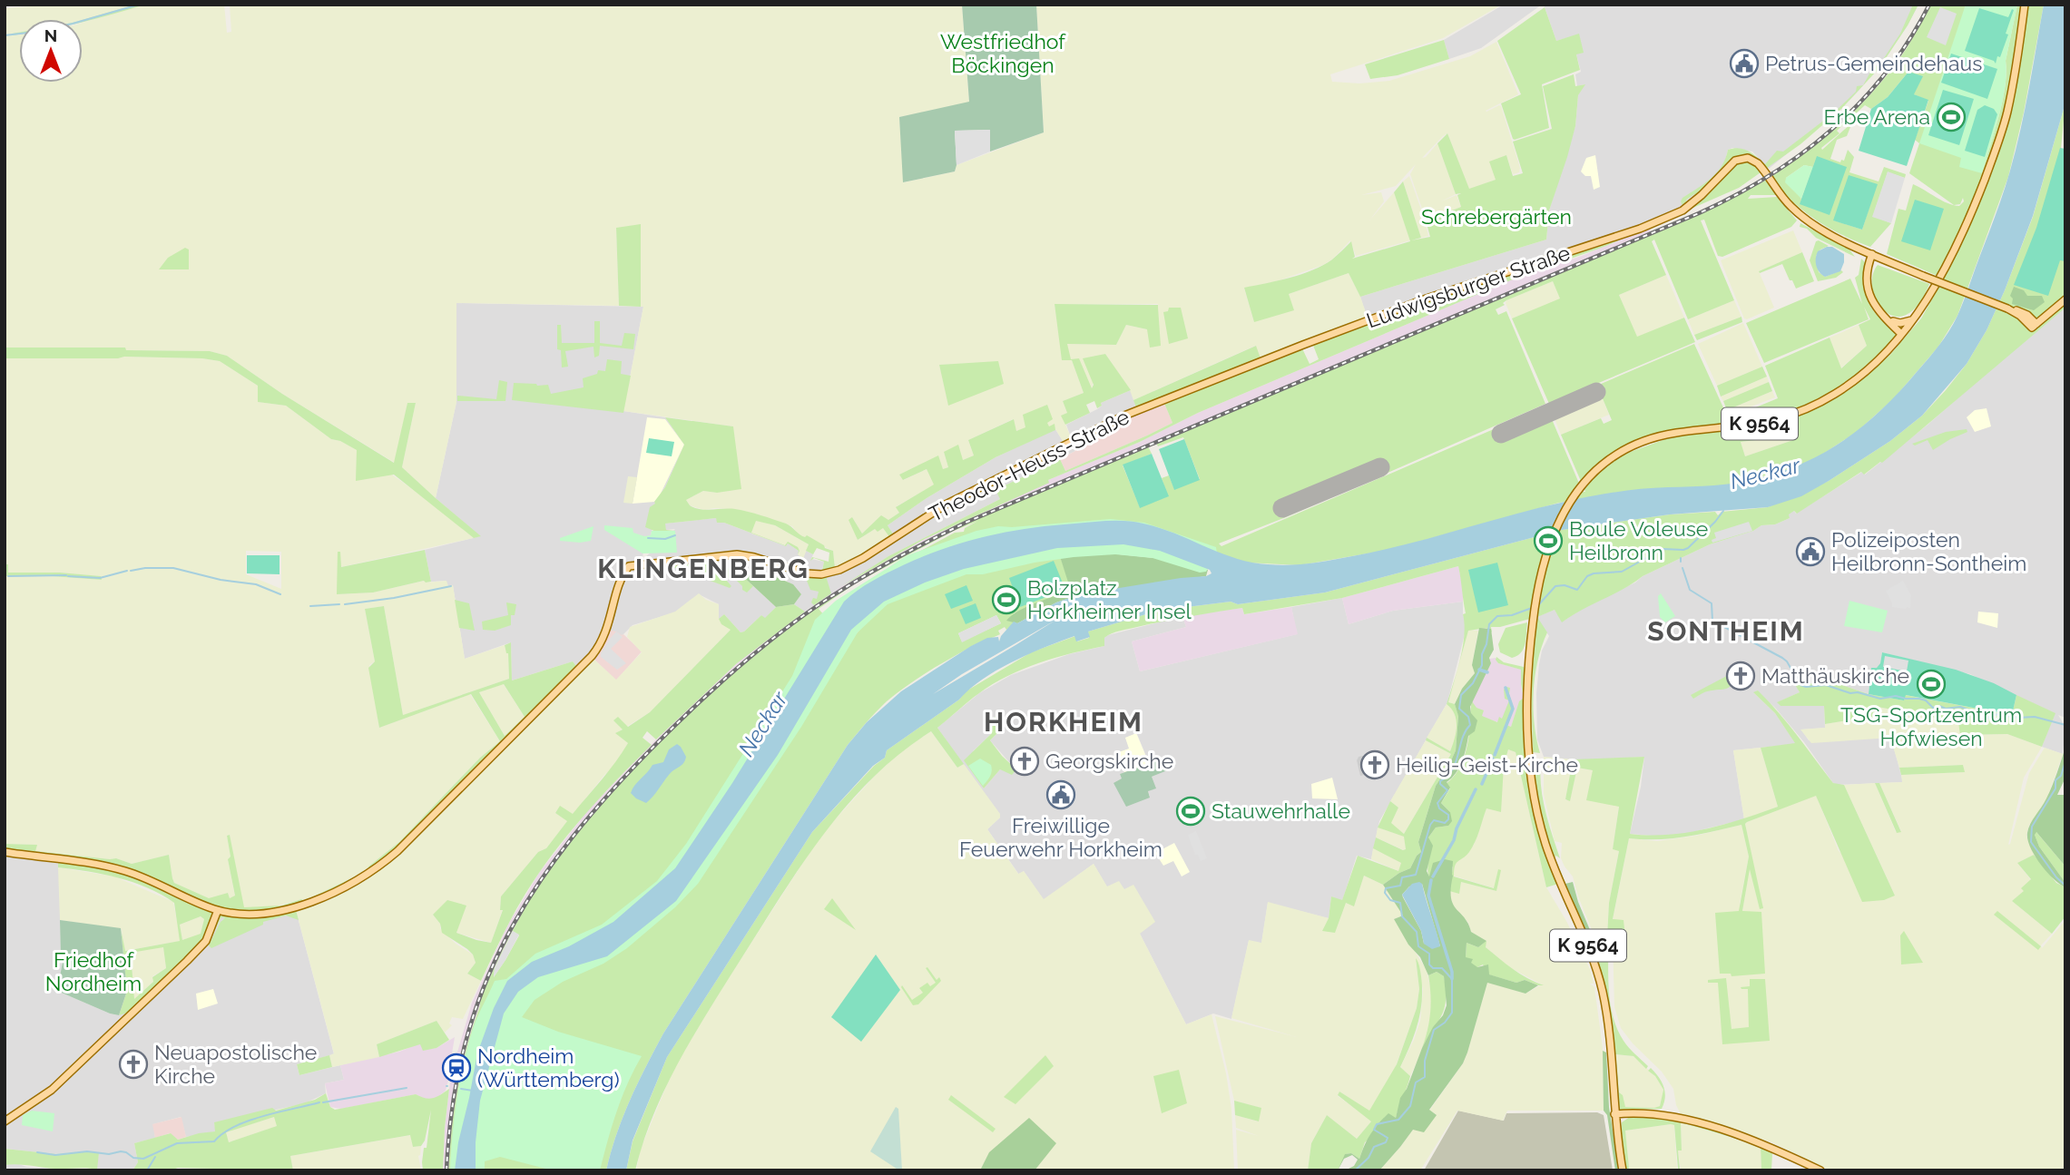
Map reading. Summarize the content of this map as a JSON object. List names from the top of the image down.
{
  "streets": {
    "main road": ["Ludwigsburger Straße", "K 9564", "Theodor-Heuss-Straße"]
  },
  "crossings": [
    ["Ludwigsburger Straße", "Theodor-Heuss-Straße"]
  ],
  "districts": ["KLINGENBERG", "SONTHEIM", "HORKHEIM"],
  "water": ["Neckar"],
  "parks": ["Westfriedhof Böckingen", "Schrebergärten", "Friedhof Nordheim"],
  "places": {
    "public building": ["Petrus-Gemeindehaus", "Polizeiposten Heilbronn-Sontheim", "Freiwillige Feuerwehr Horkheim"],
    "sports": [
      "Erbe Arena",
      "Boule Voleuse Heilbronn",
      "Bolzplatz Horkheimer Insel",
      "TSG-Sportzentrum Hofwiesen",
      "Stauwehrhalle"
    ],
    "church": [
      "Matthäuskirche",
      "Georgskirche",
      "Heilig-Geist-Kirche",
      "Neuapostolische Kirche"
    ],
    "station": ["Nordheim (Württemberg)"]
  },
  "north": "top"
}
